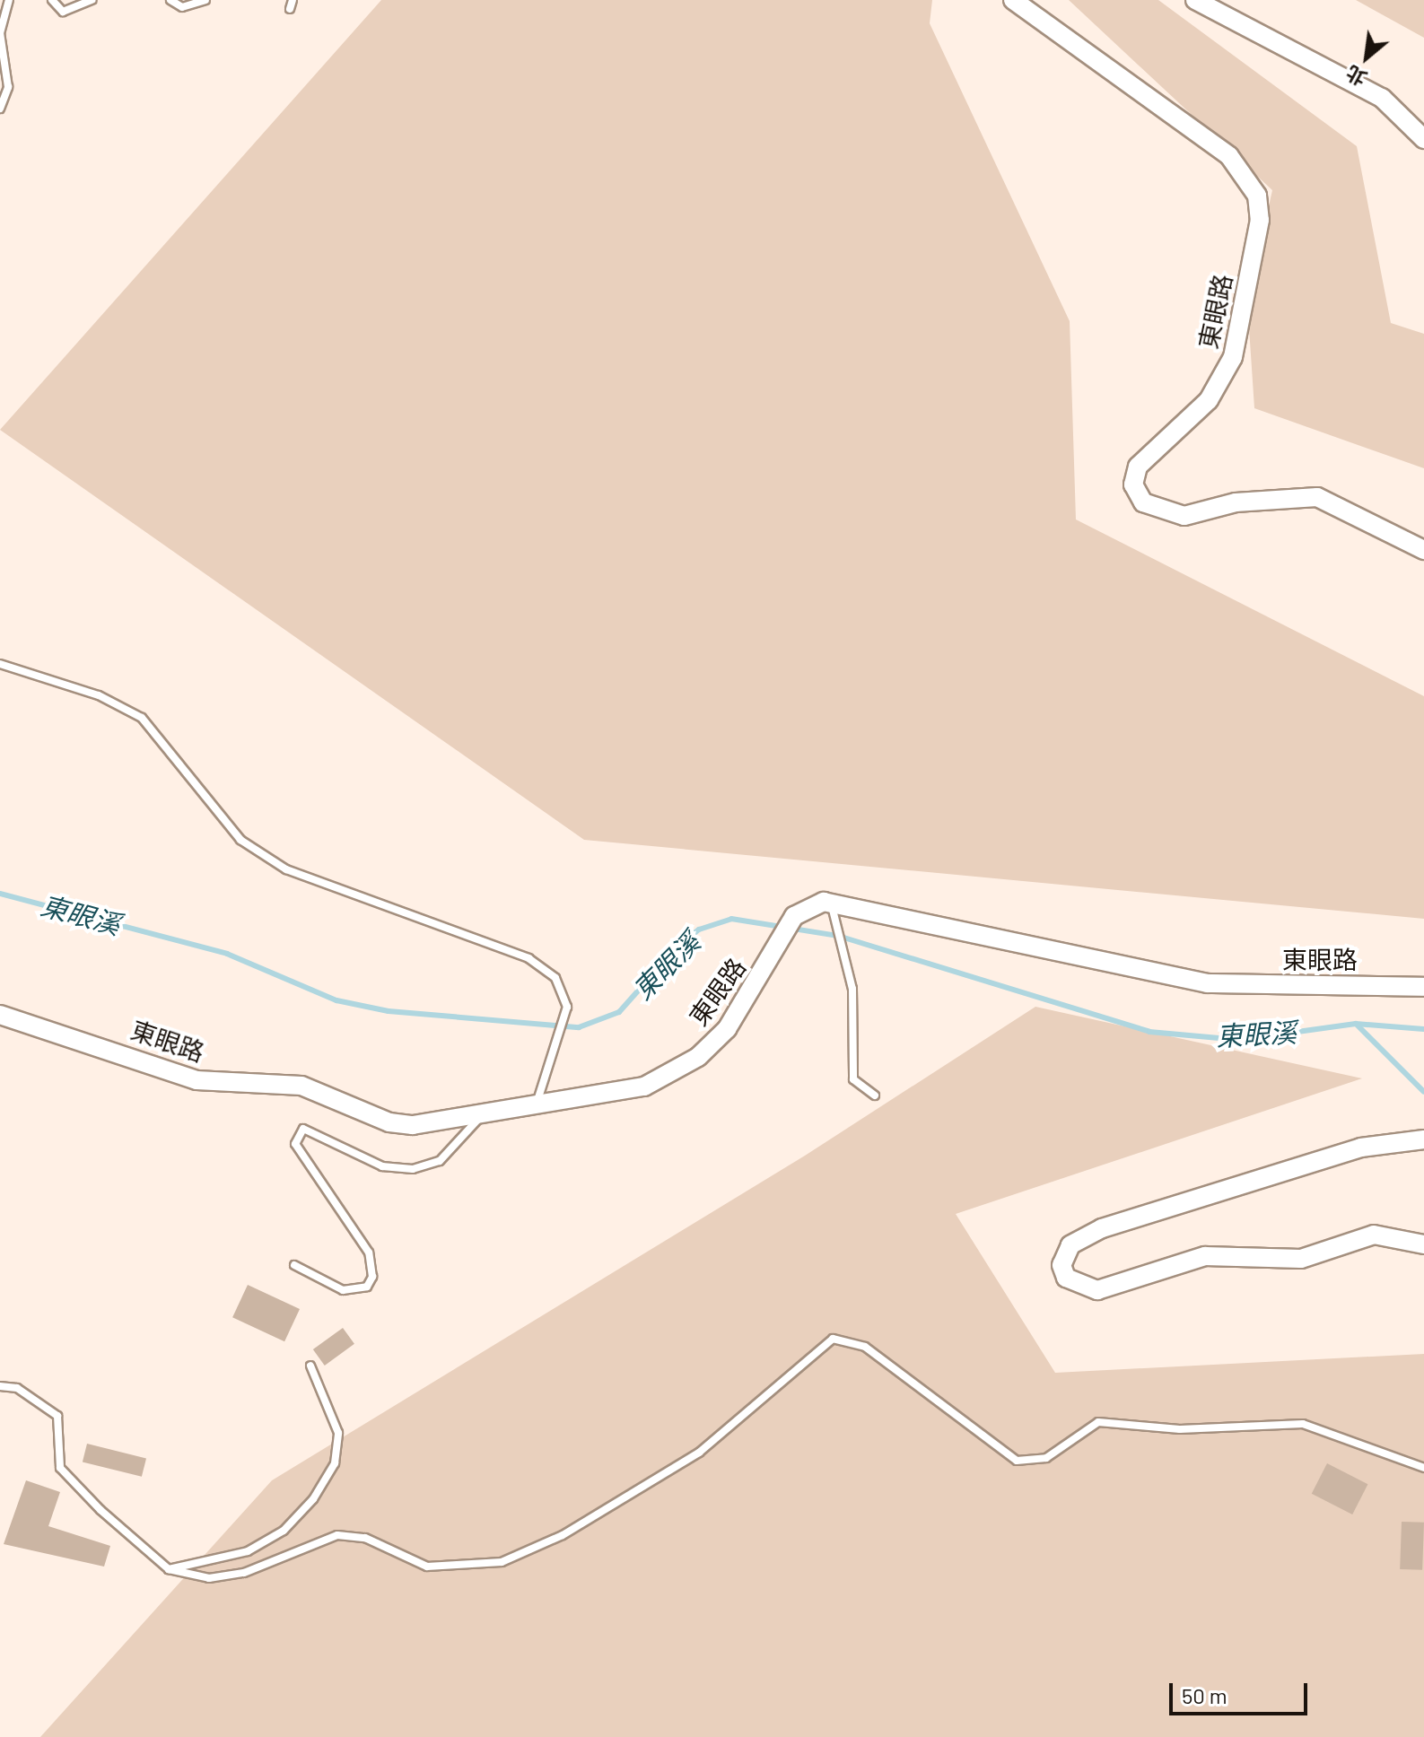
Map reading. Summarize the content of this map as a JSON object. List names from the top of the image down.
{
  "streets": {
    "street": ["東眼路"]
  },
  "water": ["東眼溪"],
  "scale_bar": "50 m",
  "north": "bottom left"
}
